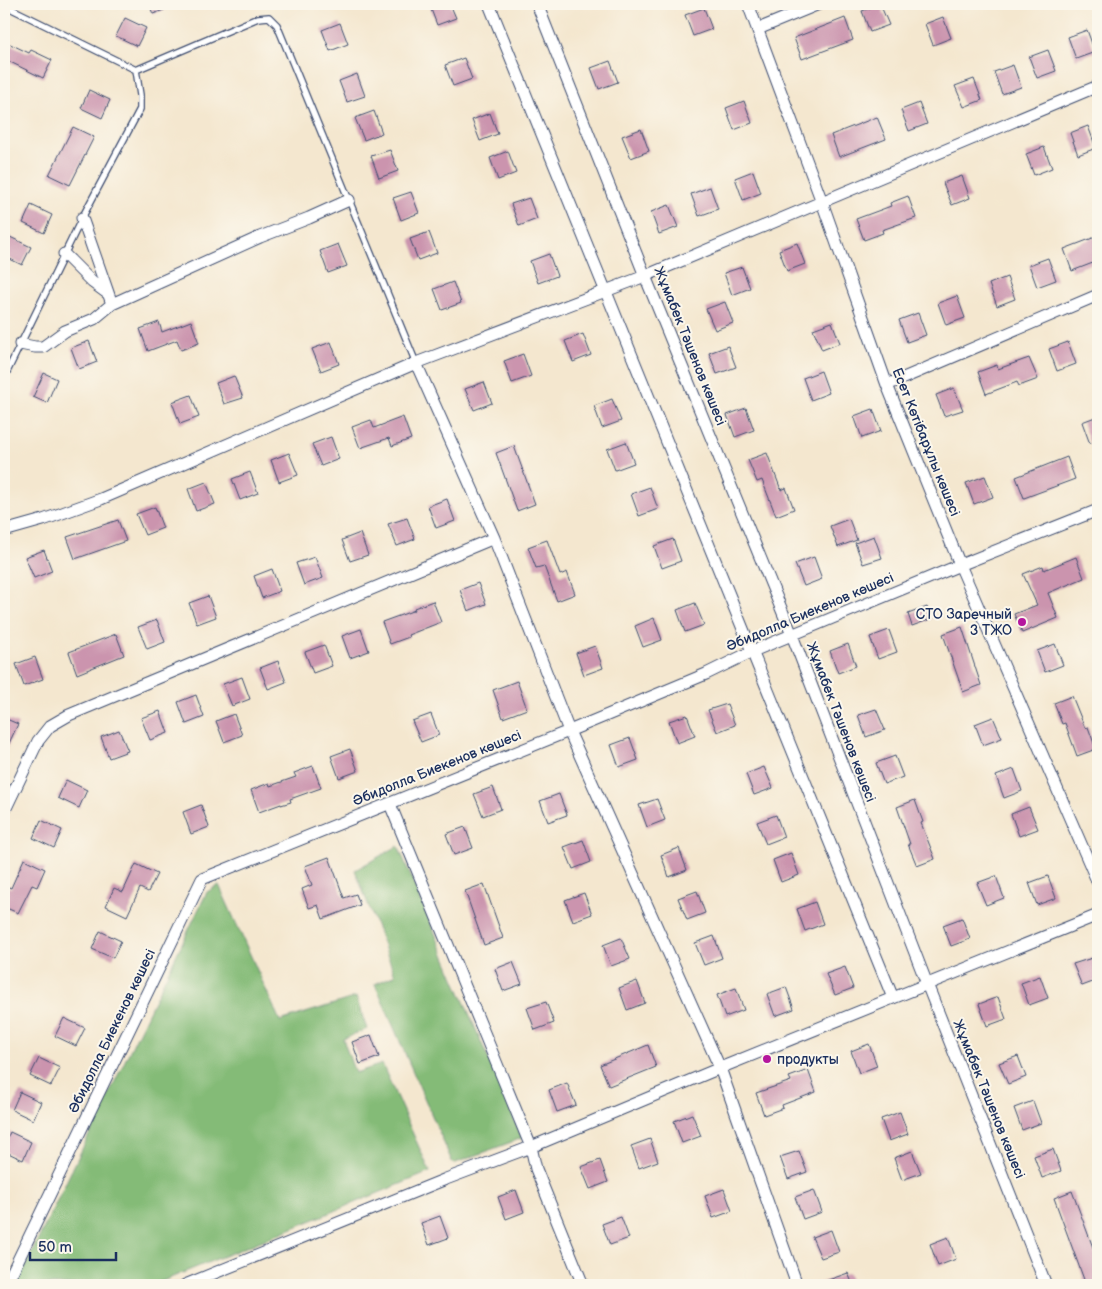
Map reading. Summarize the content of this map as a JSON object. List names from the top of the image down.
{
  "streets": {
    "street": ["Жұмабек Тәшенов көшесі", "Есет Көтібарұлы көшесі", "Әбидолла Биекенов көшесі"]
  },
  "crossings": [
    ["Жұмабек Тәшенов көшесі", "Әбидолла Биекенов көшесі"],
    ["Есет Көтібарұлы көшесі", "Әбидолла Биекенов көшесі"]
  ],
  "places": ["СТО Заречный 3 ТЖО", "продукты"],
  "scale_bar": "50 m"
}
